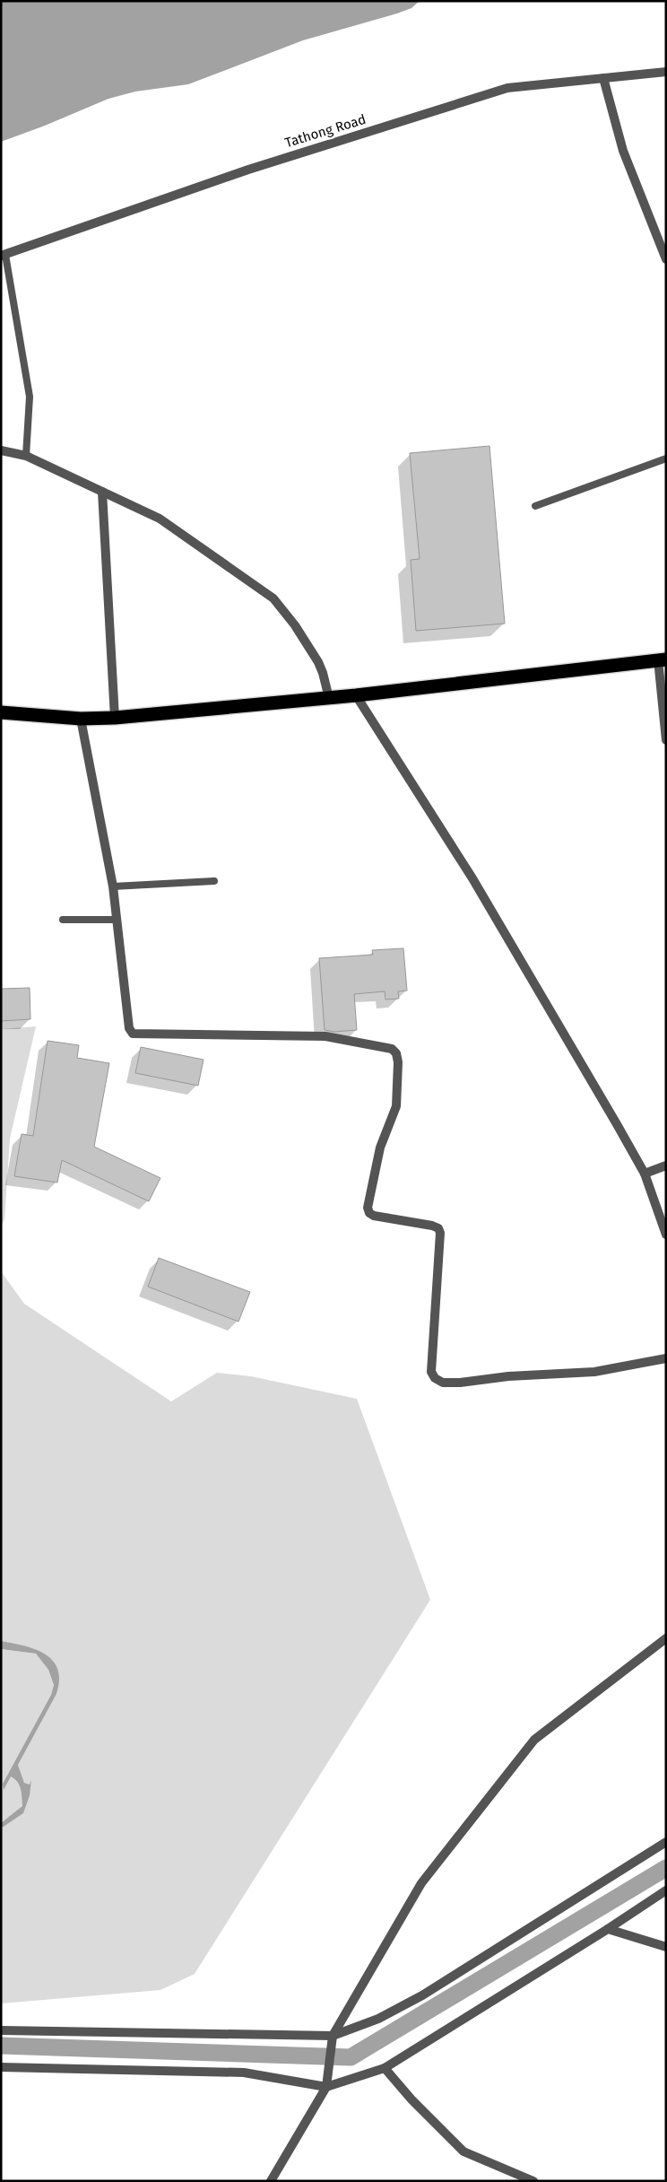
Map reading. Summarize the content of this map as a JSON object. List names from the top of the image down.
{
  "streets": {
    "street": ["Tathong Road"]
  }
}
